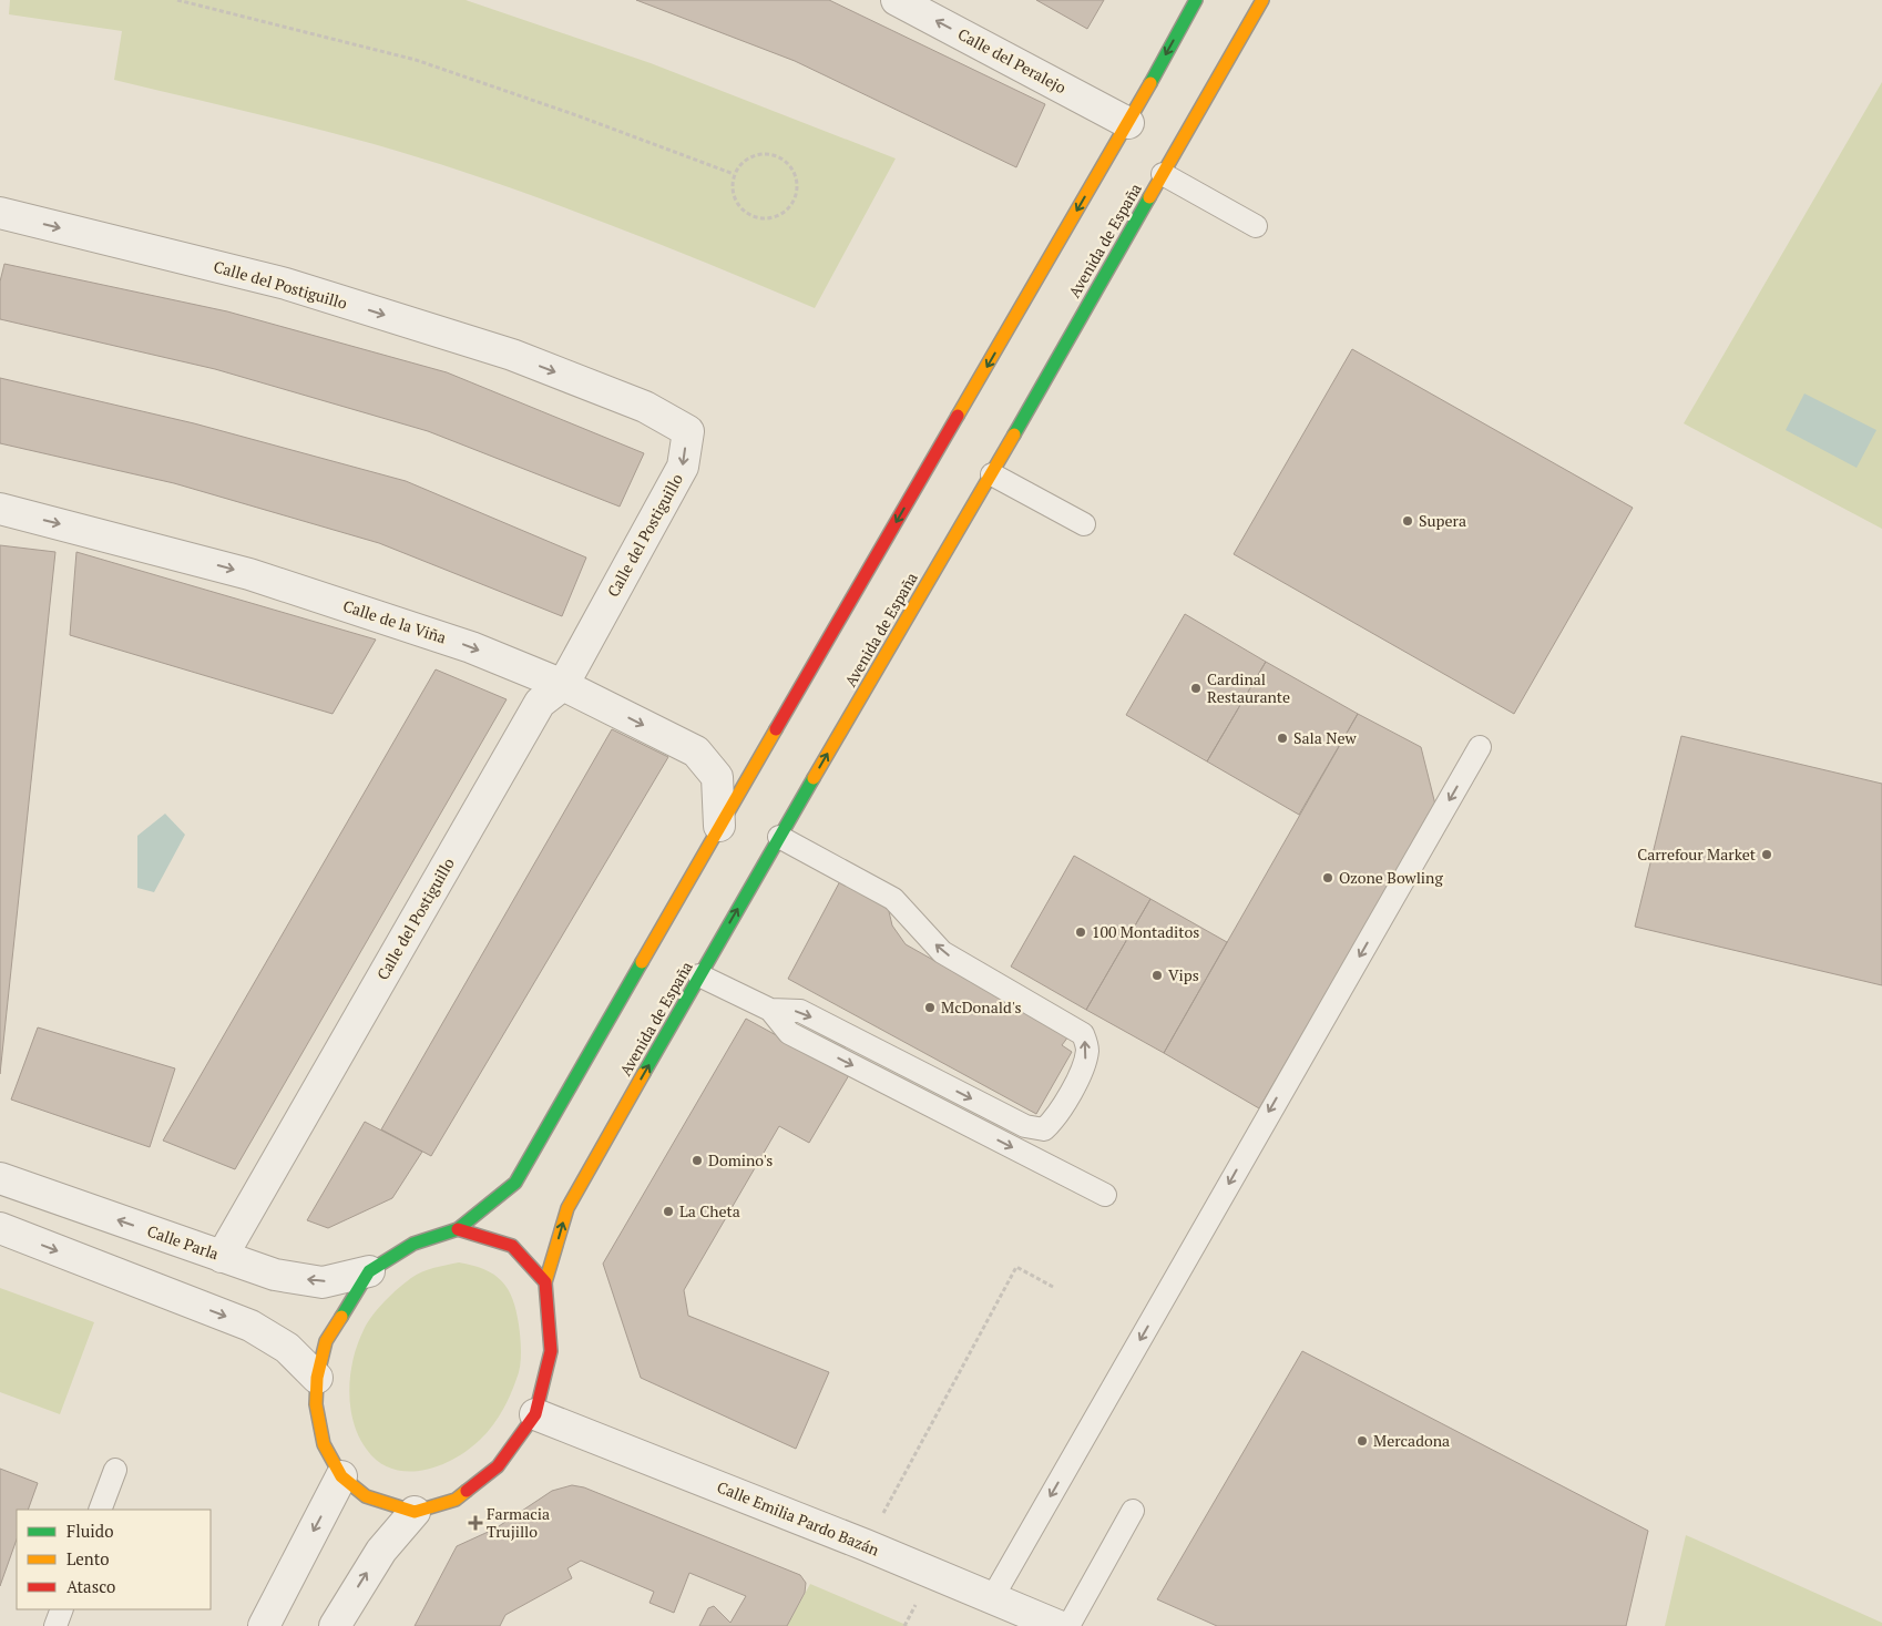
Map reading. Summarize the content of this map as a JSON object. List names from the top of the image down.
{
  "streets": {
    "street": [
      "Calle del Peralejo",
      "Avenida de España",
      "Calle del Postiguillo",
      "Calle de la Viña",
      "Calle Parla",
      "Calle Emilia Pardo Bazán"
    ]
  },
  "crossings": [
    ["Calle del Postiguillo", "Calle de la Viña"],
    ["Calle del Postiguillo", "Calle Parla"]
  ],
  "one_way": ["Calle del Peralejo", "Calle de la Viña"],
  "places": {
    "other": [
      "Supera",
      "Cardinal Restaurante",
      "Sala New",
      "Carrefour Market",
      "Ozone Bowling",
      "100 Montaditos",
      "Vips",
      "McDonald's",
      "Domino's",
      "La Cheta",
      "Mercadona"
    ],
    "health": ["Farmacia Trujillo"]
  },
  "legend": ["Fluido", "Lento", "Atasco"]
}
